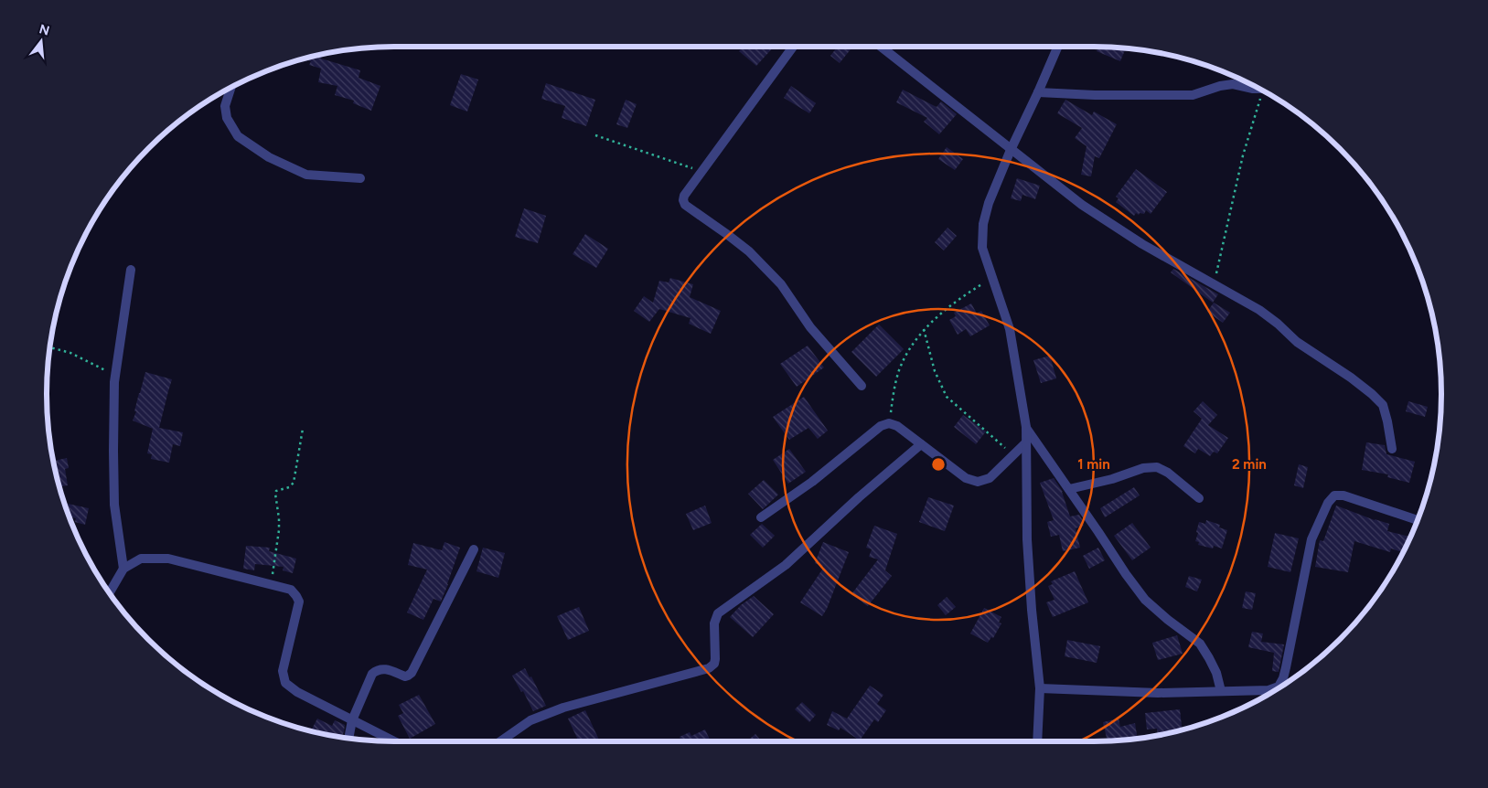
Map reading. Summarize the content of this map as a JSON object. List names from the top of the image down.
{
  "north": "top",
  "rings": ["1 min", "2 min"]
}
